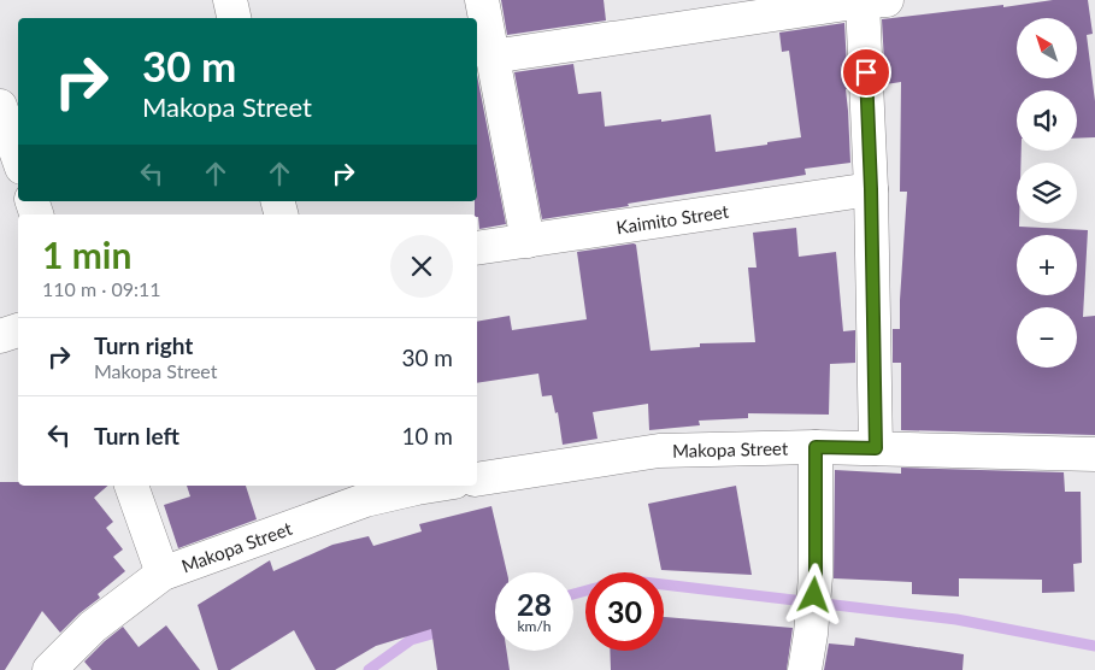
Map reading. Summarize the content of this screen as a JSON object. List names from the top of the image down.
{
  "streets": {
    "street": ["Kaimito Street", "Makopa Street"]
  },
  "north": "top left",
  "page": {
    "map_buttons": ["+", "−"],
    "turn": ["30 m", "Makopa Street"],
    "heading": ["1 min", "110 m · 09:11"],
    "list": [
      {
        "name": "Turn right",
        "note": "Makopa Street",
        "value": "30 m"
      },
      {
        "name": "Turn left",
        "value": "10 m"
      }
    ],
    "speed": "28 km/h",
    "limit": "30"
  }
}
